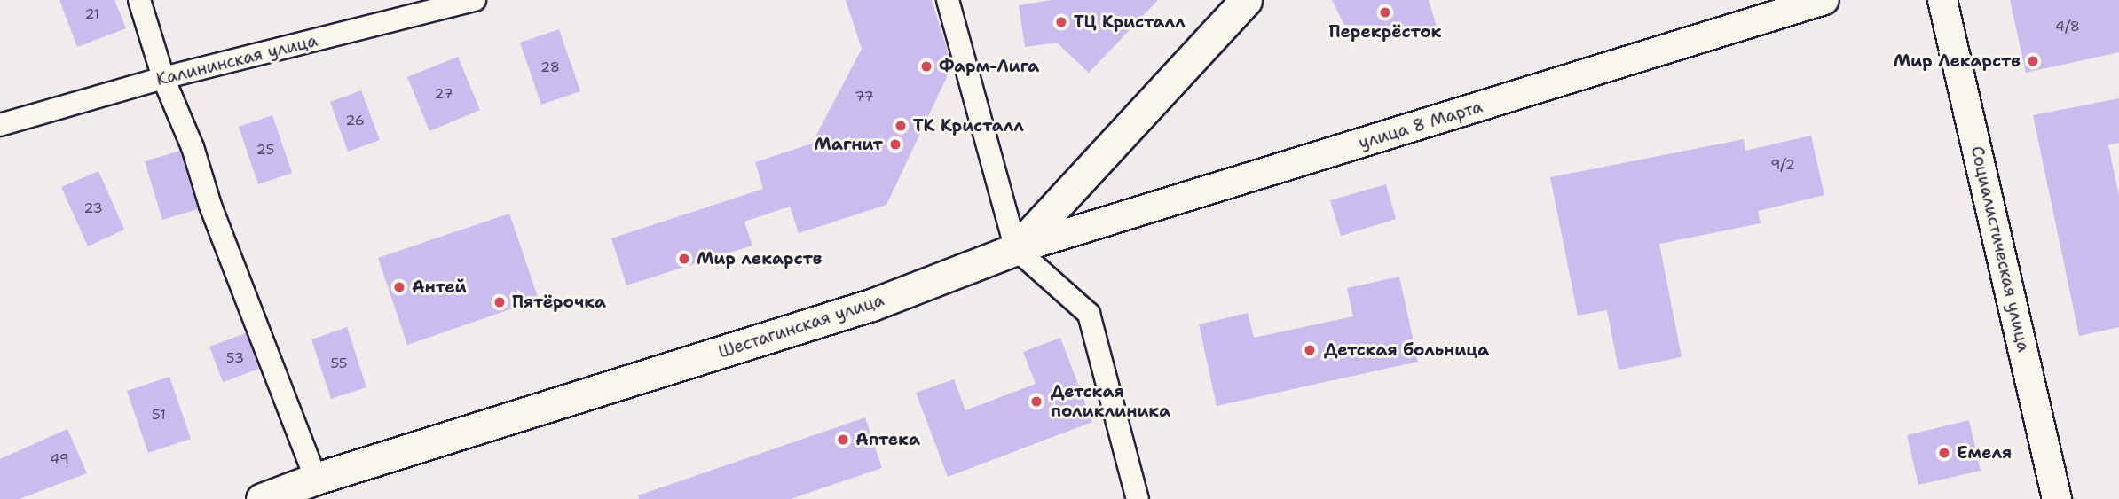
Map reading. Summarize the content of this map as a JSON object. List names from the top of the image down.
{
  "streets": {
    "main road": ["Шестагинская улица"],
    "street": ["Калининская улица", "улица 8 Марта", "Социалистическая улица"]
  },
  "crossings": [
    ["улица 8 Марта", "Шестагинская улица"]
  ],
  "places": [
    "Перекрёсток",
    "ТЦ Кристалл",
    "Мир Лекарств",
    "Фарм-Лига",
    "ТК Кристалл",
    "Магнит",
    "Мир лекарств",
    "Антей",
    "Пятёрочка",
    "Детская больница",
    "Детская поликлиника",
    "Аптека",
    "Емеля"
  ],
  "house_numbers": [
    "21",
    "4/8",
    "28",
    "27",
    "77",
    "26",
    "25",
    "9/2",
    "23",
    "53",
    "55",
    "51",
    "49"
  ]
}
